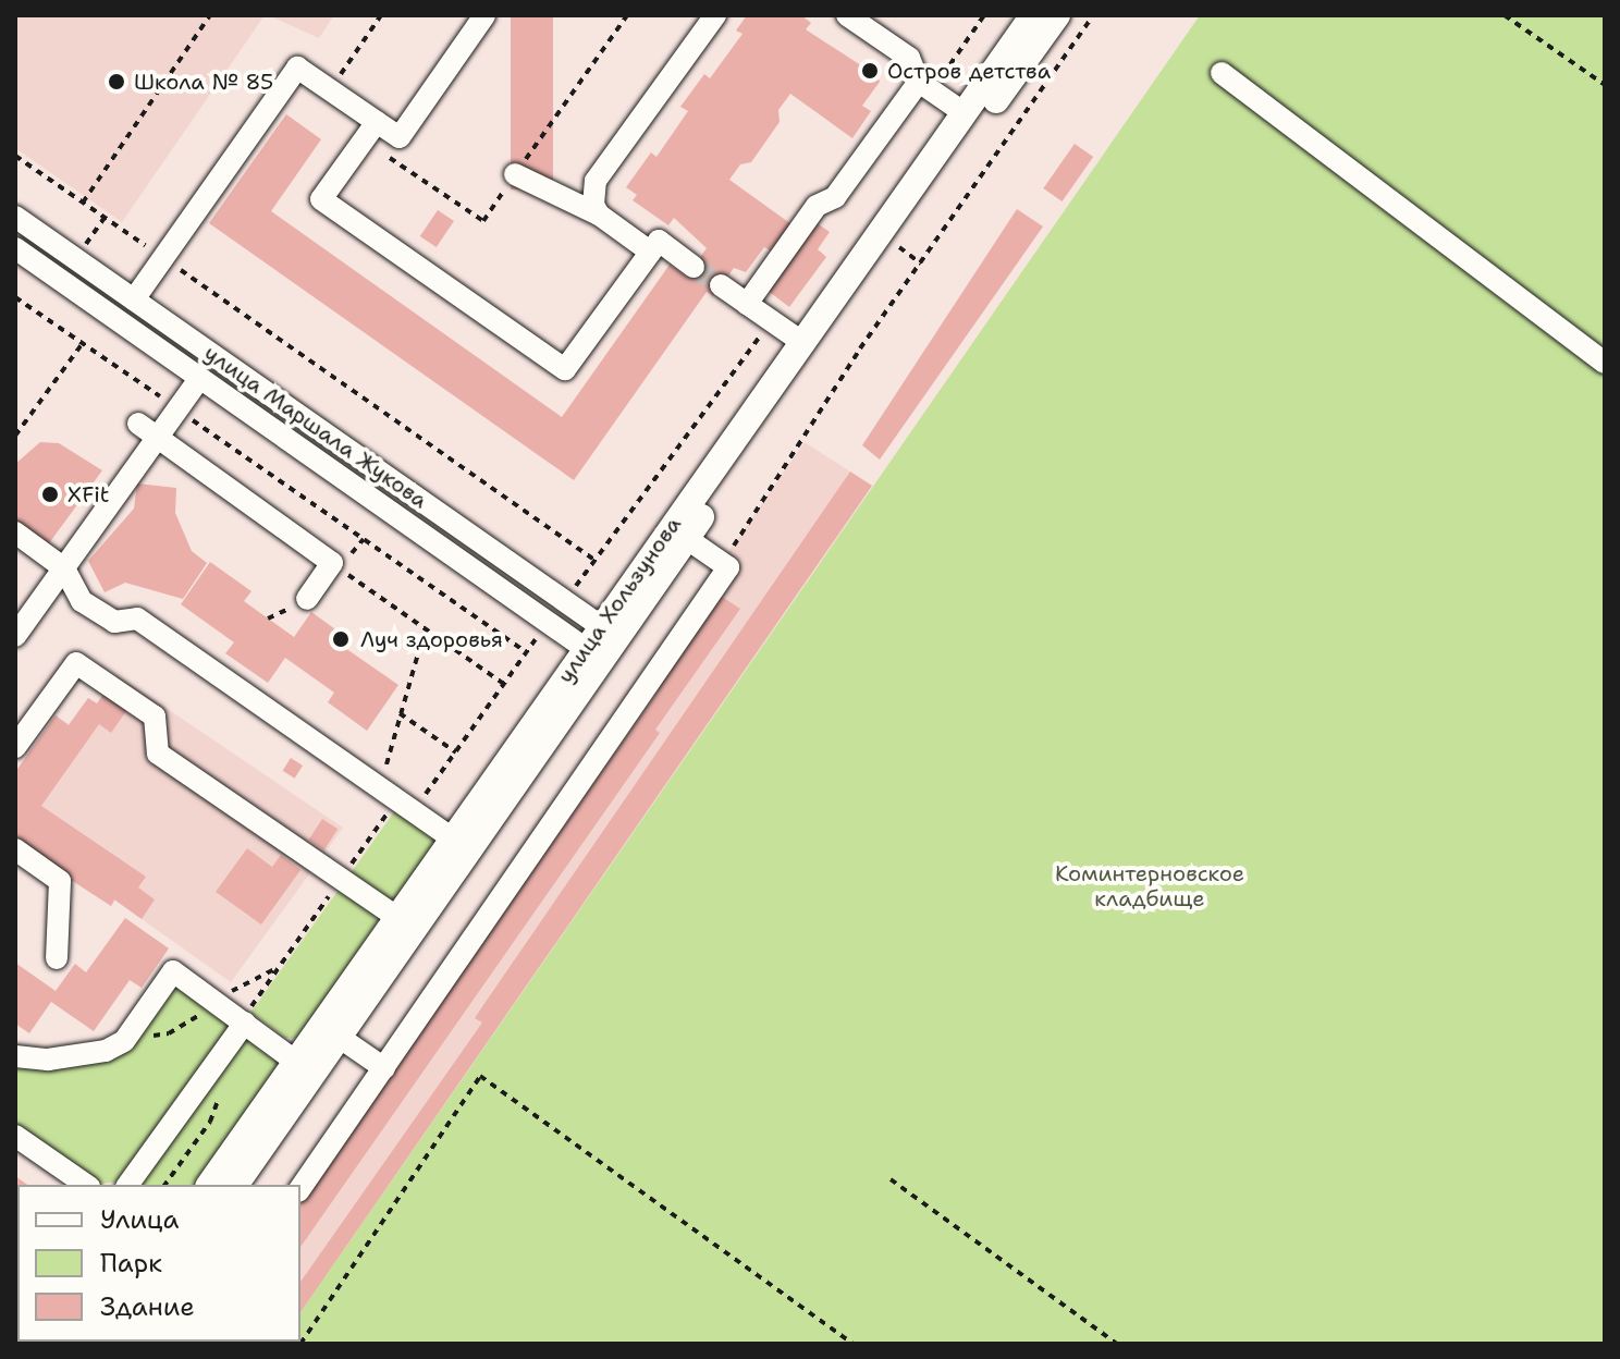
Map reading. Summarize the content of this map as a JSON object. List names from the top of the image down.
{
  "streets": {
    "main road": ["улица Хользунова"],
    "street": ["улица Маршала Жукова"]
  },
  "crossings": [
    ["улица Маршала Жукова", "улица Хользунова"]
  ],
  "parks": ["Коминтерновское кладбище"],
  "places": [
    "Остров детства",
    "Школа № 85",
    "XFit",
    "Луч здоровья"
  ],
  "legend": ["Улица", "Парк", "Здание"]
}
